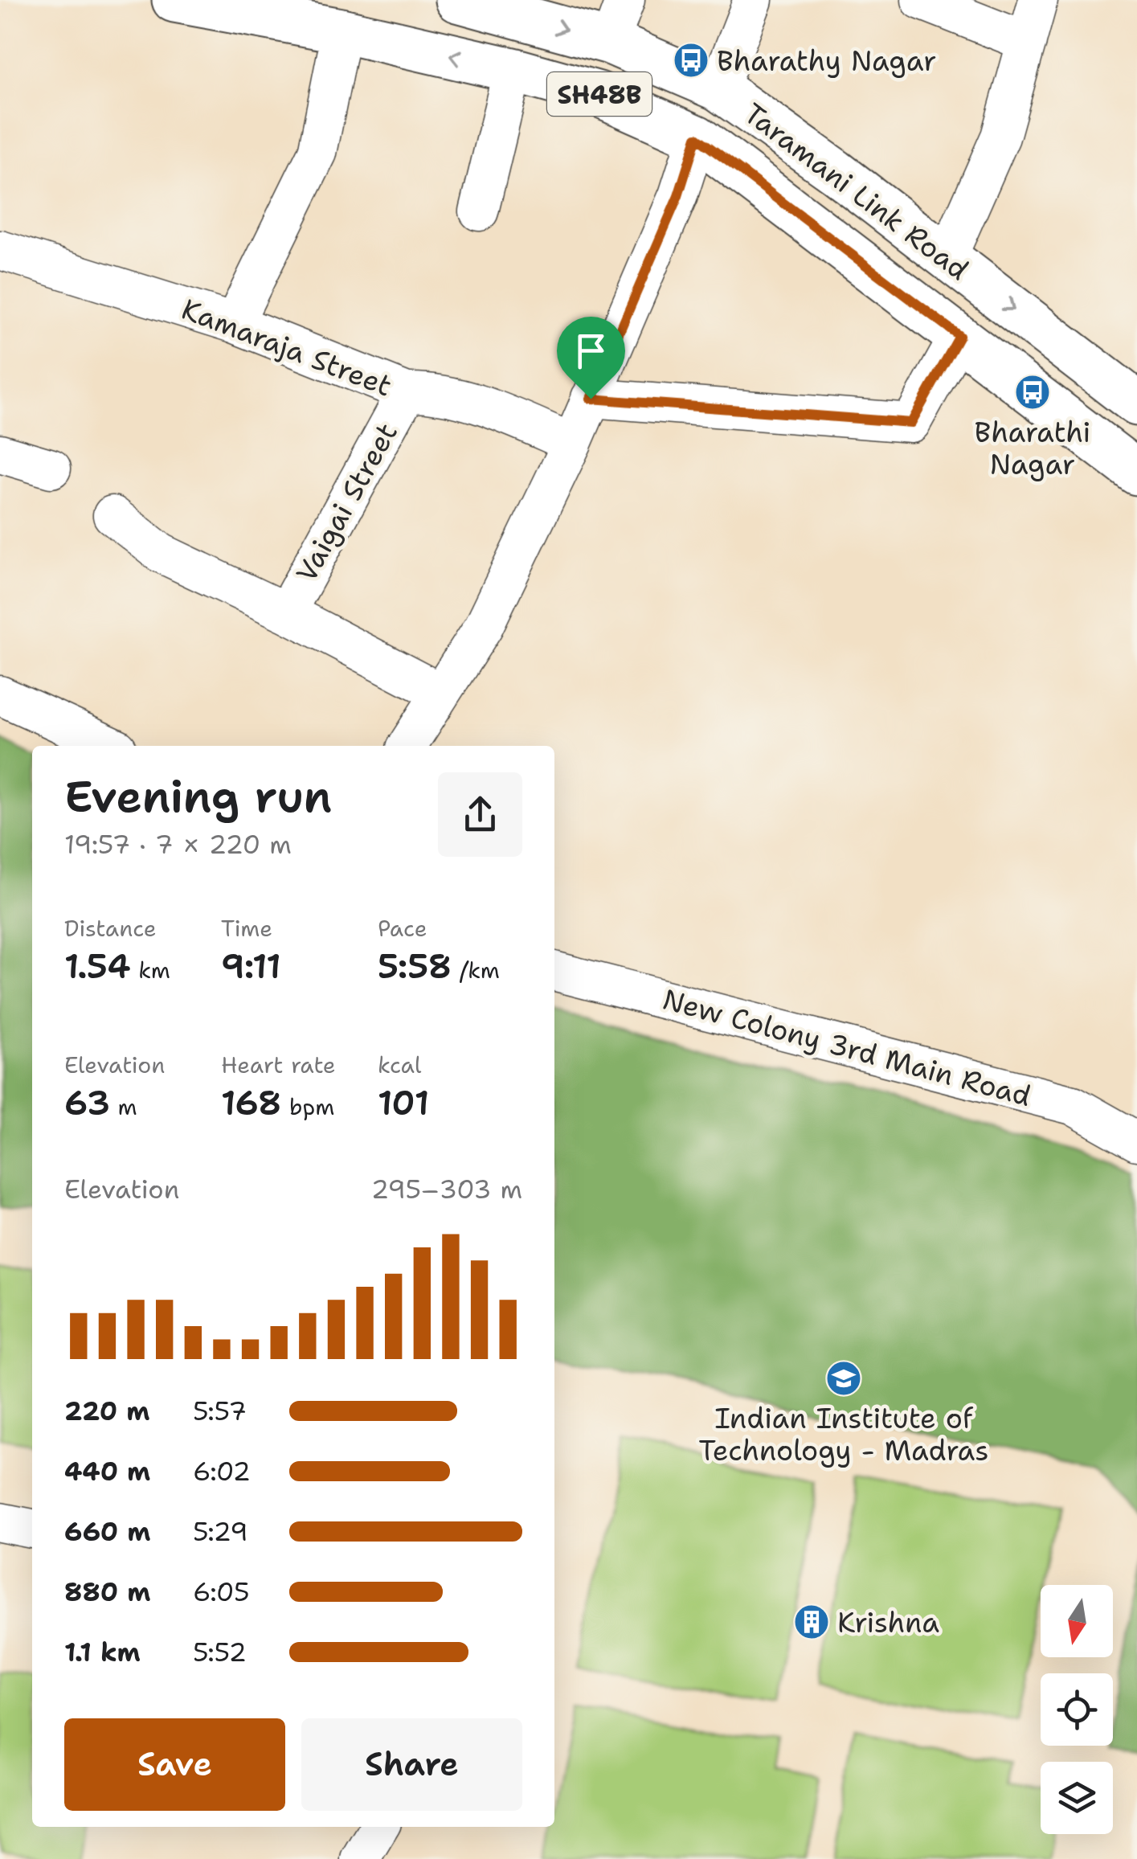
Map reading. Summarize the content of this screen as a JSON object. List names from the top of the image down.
{
  "streets": {
    "main road": ["SH48B", "Taramani Link Road"],
    "street": ["Kamaraja Street", "Vaigai Street", "New Colony 3rd Main Road"]
  },
  "crossings": [
    ["Kamaraja Street", "Vaigai Street"]
  ],
  "places": {
    "bus stop": ["Bharathy Nagar", "Bharathi Nagar"],
    "school or university": ["Indian Institute of Technology - Madras"],
    "building": ["Krishna"]
  },
  "north": "bottom",
  "page": {
    "heading": ["Evening run", "19:57 · 7 × 220 m"],
    "stats": [
      ["Distance", "1.54 km"],
      ["Time", "9:11"],
      ["Pace", "5:58 /km"],
      ["Elevation", "63 m"],
      ["Heart rate", "168 bpm"],
      ["kcal", "101"]
    ],
    "chart": ["Elevation", "295–303 m"],
    "list": [
      {
        "name": "220 m",
        "note": "5:57"
      },
      {
        "name": "440 m",
        "note": "6:02"
      },
      {
        "name": "660 m",
        "note": "5:29"
      },
      {
        "name": "880 m",
        "note": "6:05"
      },
      {
        "name": "1.1 km",
        "note": "5:52"
      }
    ],
    "buttons": ["Save", "Share"]
  }
}
